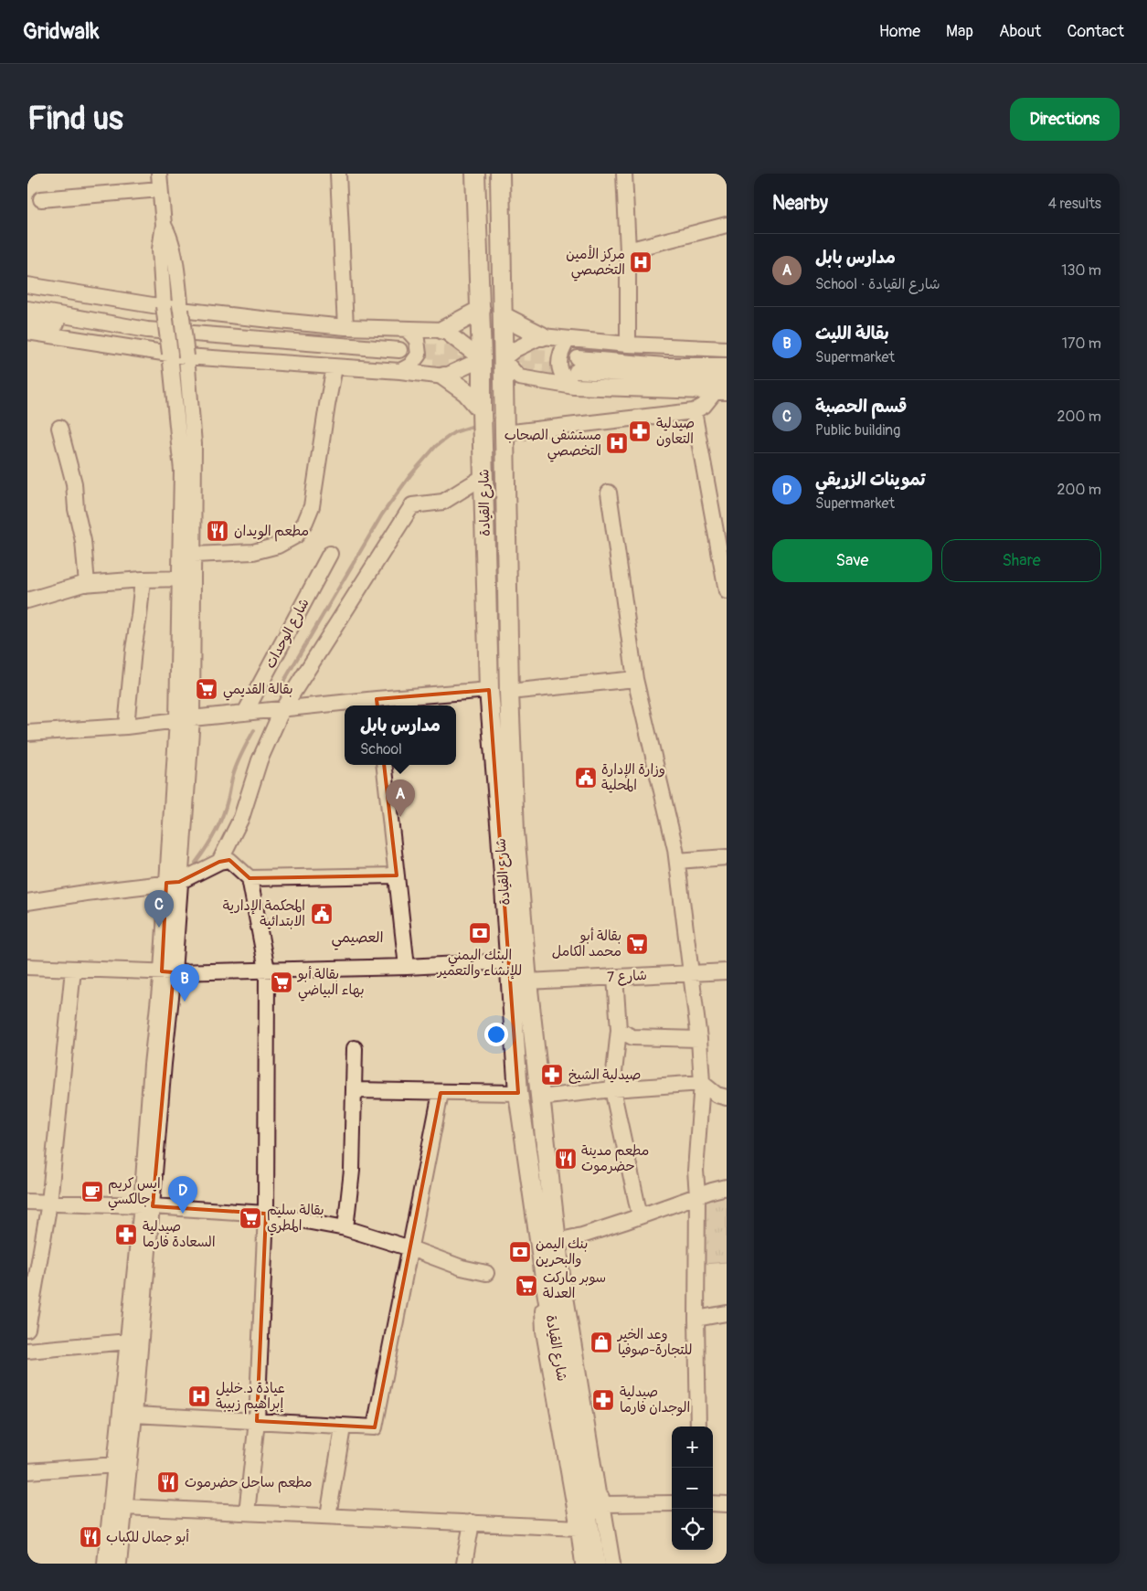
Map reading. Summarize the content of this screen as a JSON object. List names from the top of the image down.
{
  "streets": {
    "main road": ["شارع القيادة"],
    "street": ["شارع الوحدات", "شارع 7"]
  },
  "crossings": [
    ["شارع القيادة", "شارع 7"]
  ],
  "districts": ["العصيمي"],
  "places": {
    "hospital": ["مركز الأمين التخصصي", "مستشفى الصحاب التخصصي", "عيادة د.خليل إبراهيم زبيبة"],
    "pharmacy": [
      "صيدلية التعاون",
      "صيدلية الشيخ",
      "صيدلية السعادة فارما",
      "صيدلية الوجدان فارما"
    ],
    "restaurant": [
      "مطعم الويدان",
      "مطعم مدينة حضرموت",
      "مطعم ساحل حضرموت",
      "أبو جمال للكباب"
    ],
    "supermarket": [
      "بقالة القديمي",
      "بقالة أبو محمد الكامل",
      "بقالة أبو بهاء البياضي",
      "بقالة سليم المطري",
      "سوبر ماركت العدلة"
    ],
    "public building": ["وزارة الإدارة المحلية", "المحكمة الإدارية الابتدائية"],
    "bank": ["البنك اليمني للإنشاء والتعمير", "بنك اليمن والبحرين"],
    "cafe": ["ايس كريم جالكسي"],
    "shop": ["وعد الخير للتجارة-صوفيا"]
  },
  "page": {
    "header": "Gridwalk",
    "nav": [
      "Home",
      "Map",
      "About",
      "Contact"
    ],
    "buttons": [
      "Directions",
      ["Save", "Share"]
    ],
    "title": "Find us",
    "heading": ["Nearby", "4 results"],
    "list": [
      {
        "mark": "A",
        "name": "مدارس بابل",
        "note": "School · شارع القيادة",
        "value": "130 m"
      },
      {
        "mark": "B",
        "name": "بقالة الليث",
        "note": "Supermarket",
        "value": "170 m"
      },
      {
        "mark": "C",
        "name": "قسم الحصبة",
        "note": "Public building",
        "value": "200 m"
      },
      {
        "mark": "D",
        "name": "تموينات الزريقي",
        "note": "Supermarket",
        "value": "200 m"
      }
    ],
    "popup": ["مدارس بابل", "School"],
    "pins": [
      "A",
      "C",
      "B",
      "D"
    ],
    "map_buttons": ["+", "−"]
  }
}
